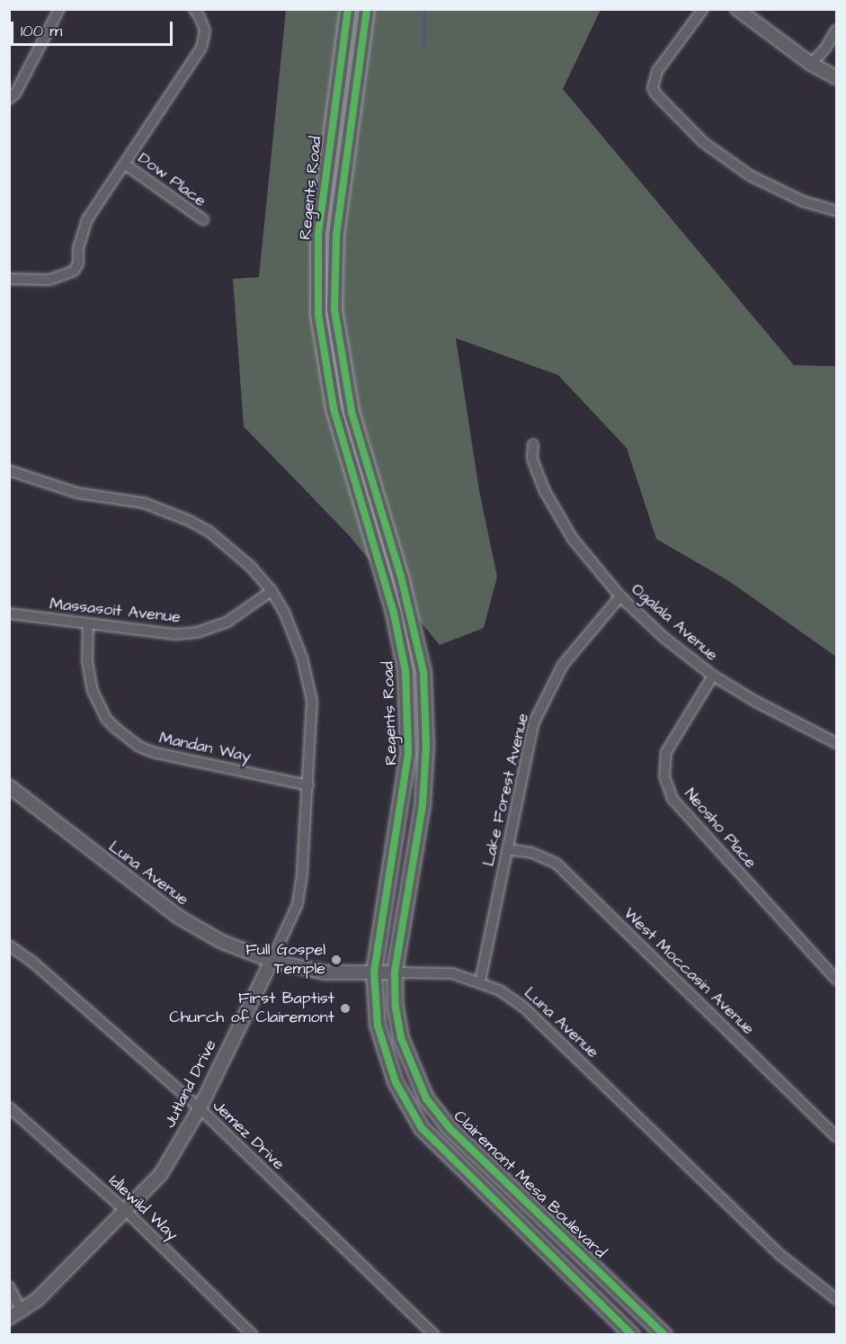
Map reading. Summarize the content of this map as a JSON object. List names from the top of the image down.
{
  "streets": {
    "main road": ["Regents Road", "Clairemont Mesa Boulevard"],
    "street": [
      "Dow Place",
      "Massasoit Avenue",
      "Ogalala Avenue",
      "Mandan Way",
      "Lake Forest Avenue",
      "Neosho Place",
      "Luna Avenue",
      "West Moccasin Avenue",
      "Jutland Drive",
      "Jemez Drive",
      "Idlewild Way"
    ]
  },
  "crossings": [
    ["Regents Road", "Luna Avenue"],
    ["Regents Road", "Clairemont Mesa Boulevard"],
    ["Massasoit Avenue", "Mandan Way"],
    ["Massasoit Avenue", "Jutland Drive"],
    ["Ogalala Avenue", "Lake Forest Avenue"],
    ["Ogalala Avenue", "Neosho Place"],
    ["Mandan Way", "Jutland Drive"],
    ["Lake Forest Avenue", "Luna Avenue"],
    ["Lake Forest Avenue", "West Moccasin Avenue"],
    ["Luna Avenue", "Jutland Drive"],
    ["Luna Avenue", "Clairemont Mesa Boulevard"],
    ["Jutland Drive", "Jemez Drive"],
    ["Jutland Drive", "Idlewild Way"]
  ],
  "places": ["Full Gospel Temple", "First Baptist Church of Clairemont"],
  "scale_bar": "100 m"
}
